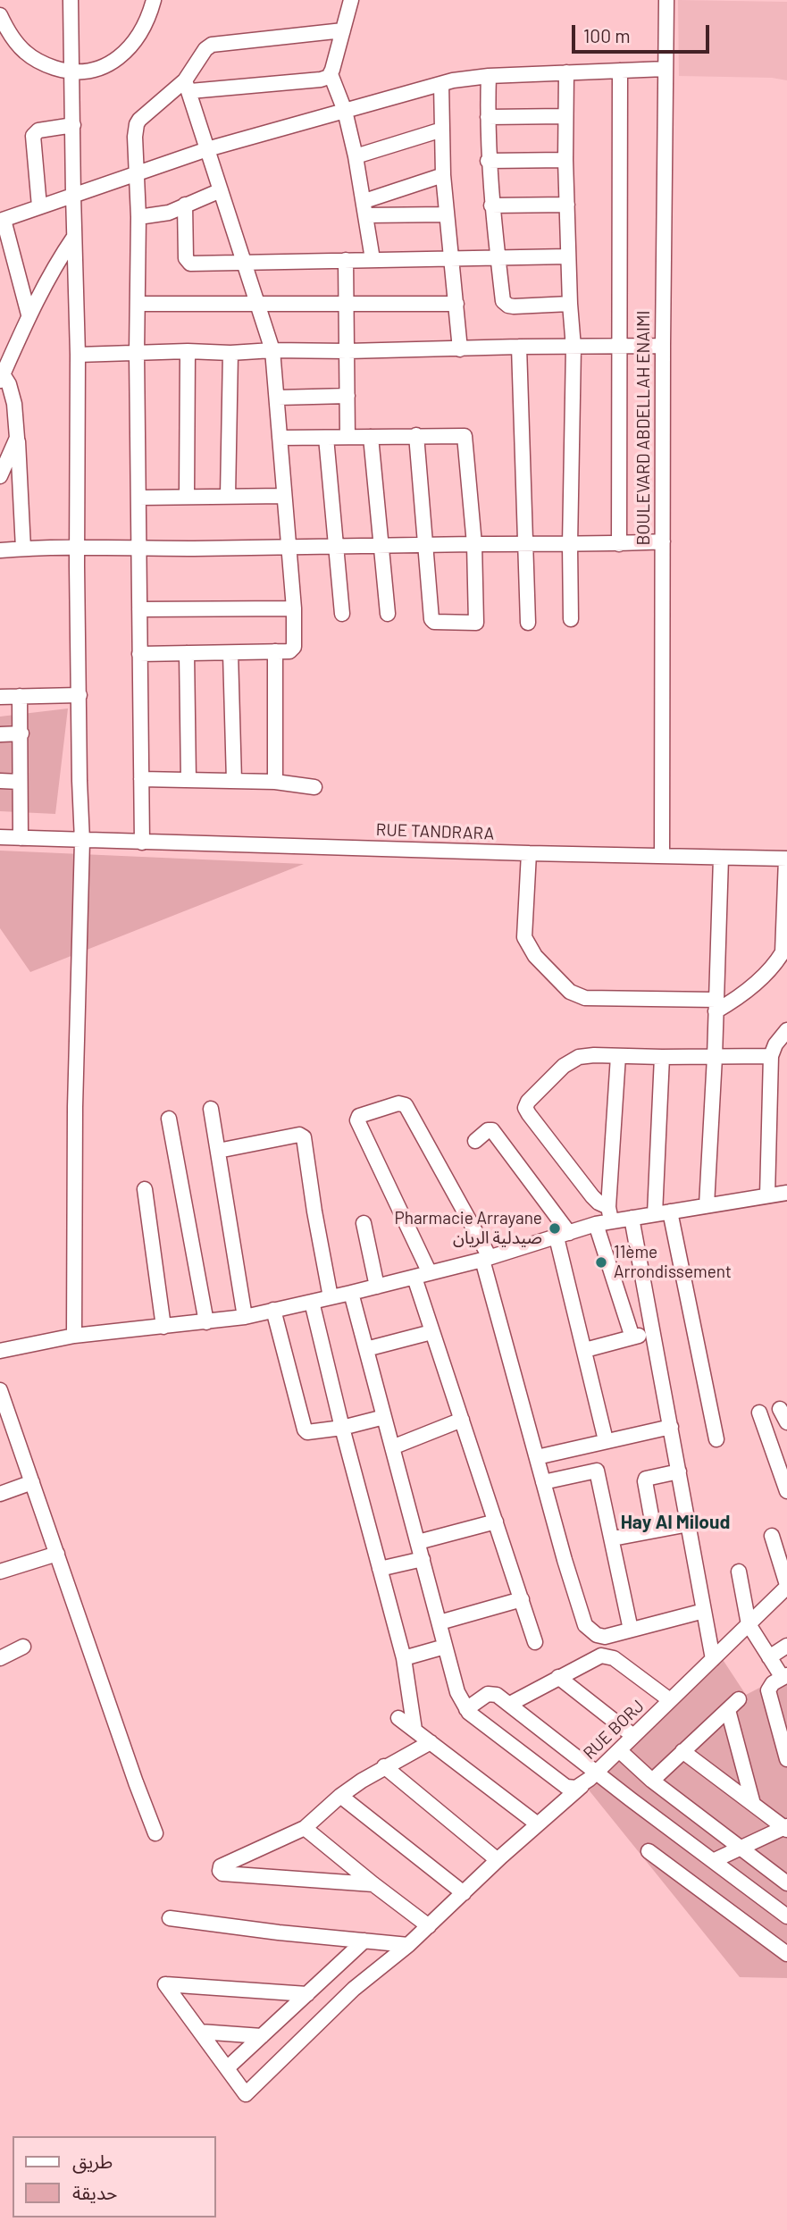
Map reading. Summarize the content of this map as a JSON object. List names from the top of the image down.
{
  "streets": {
    "street": ["BOULEVARD ABDELLAH ENAIMI", "RUE TANDRARA", "RUE BORJ"]
  },
  "crossings": [
    ["BOULEVARD ABDELLAH ENAIMI", "RUE TANDRARA"]
  ],
  "districts": ["Hay Al Miloud"],
  "places": ["Pharmacie Arrayane صيدلية الريان", "11ème Arrondissement"],
  "legend": ["طريق", "حديقة"],
  "scale_bar": "100 m"
}
